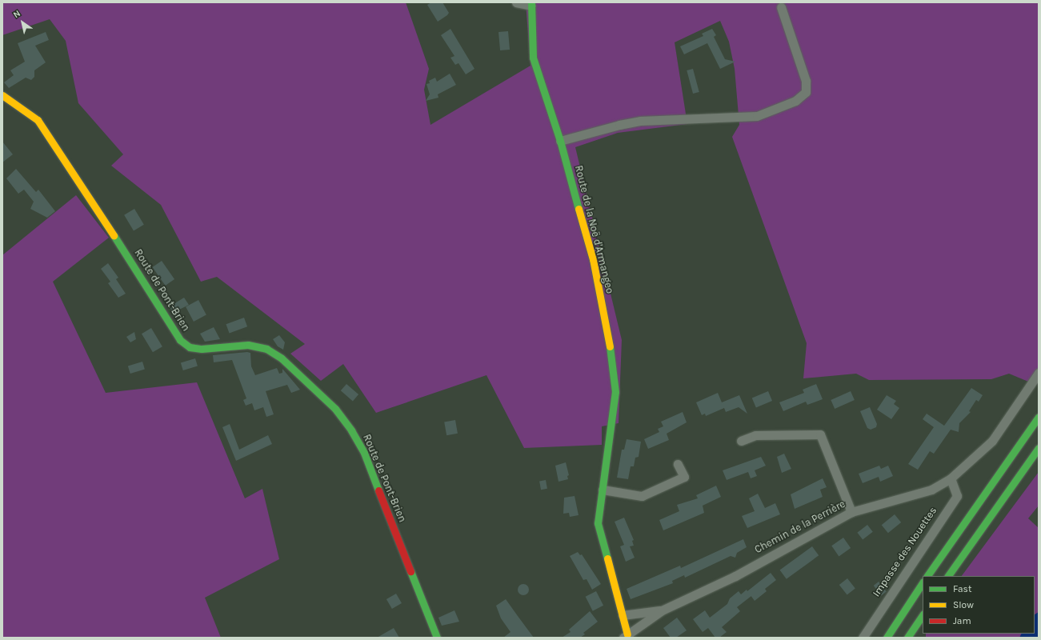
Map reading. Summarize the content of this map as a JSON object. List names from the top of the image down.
{
  "streets": {
    "main road": ["Route de la Noë d'Armangeo", "Route de Pont-Brien"],
    "street": ["Chemin de la Perrière", "Impasse des Nouettes"]
  },
  "crossings": [
    ["Route de la Noë d'Armangeo", "Chemin de la Perrière"],
    ["Chemin de la Perrière", "Impasse des Nouettes"]
  ],
  "legend": ["Fast", "Slow", "Jam"],
  "north": "top left"
}
